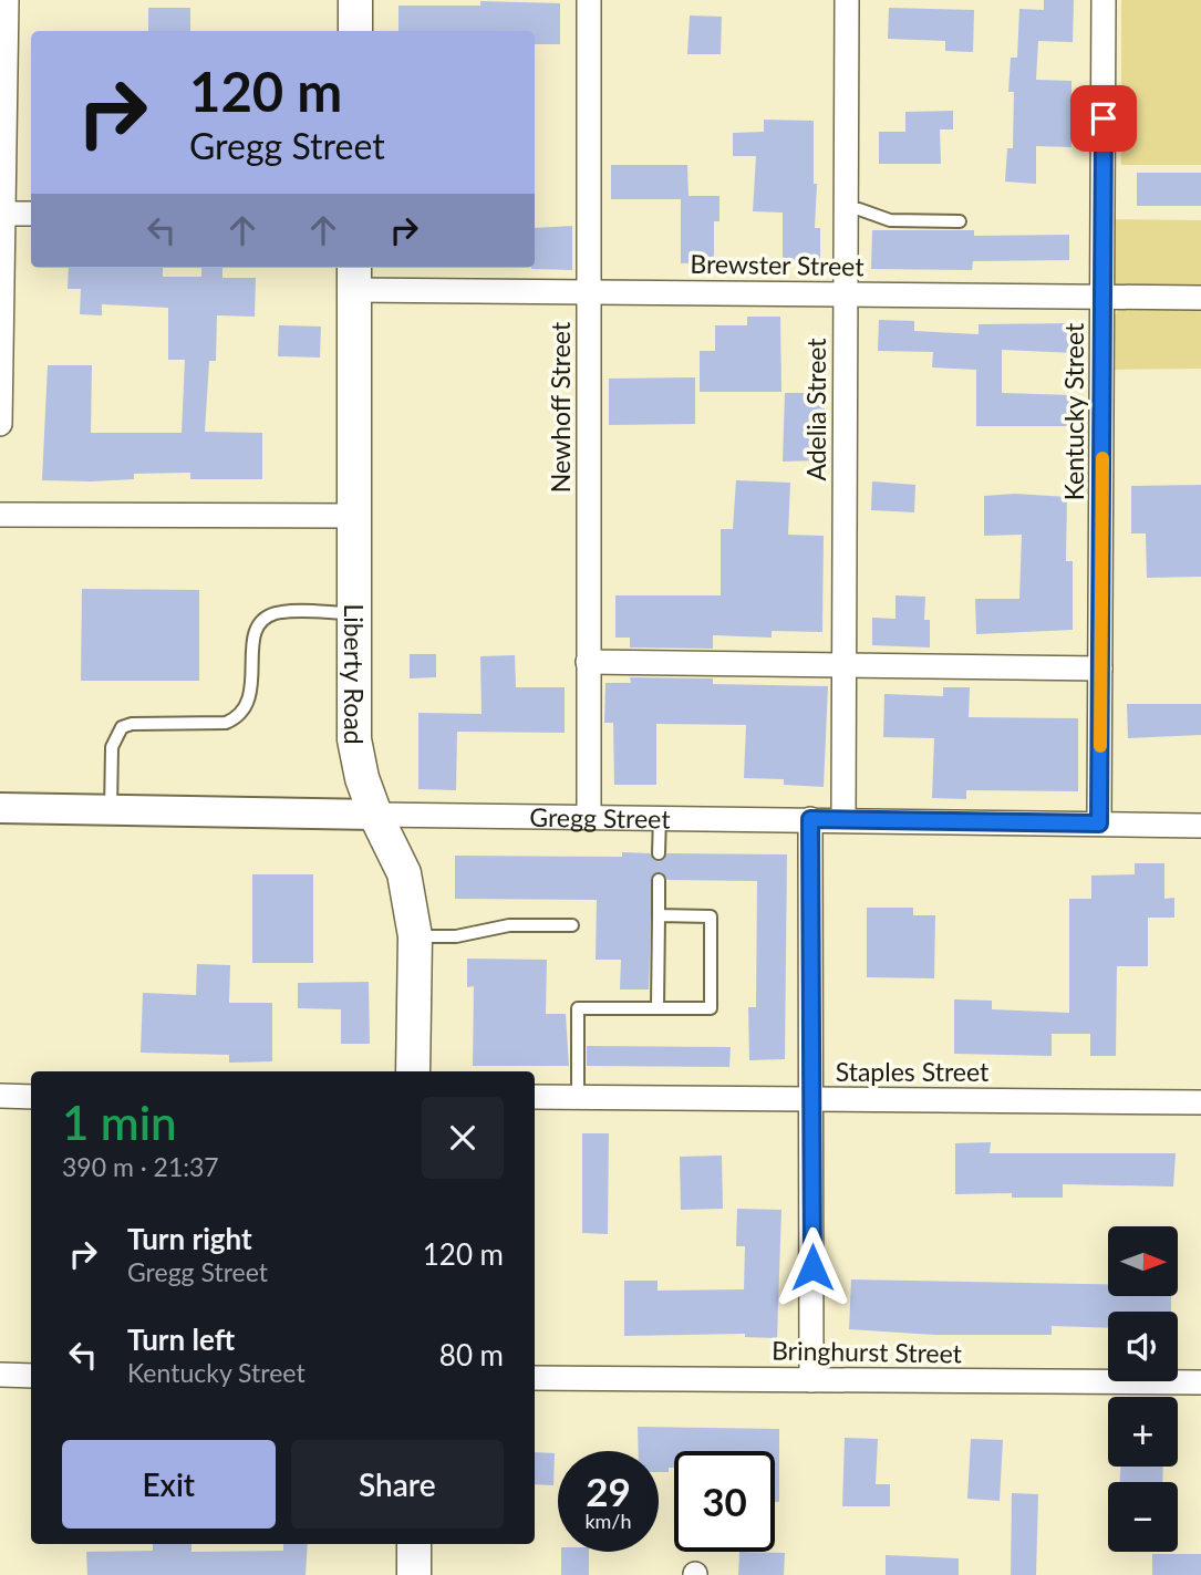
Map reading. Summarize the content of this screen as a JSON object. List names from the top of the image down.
{
  "streets": {
    "main road": ["Liberty Road"],
    "street": [
      "Brewster Street",
      "Newhoff Street",
      "Adelia Street",
      "Kentucky Street",
      "Gregg Street",
      "Staples Street",
      "Bringhurst Street"
    ]
  },
  "crossings": [
    ["Brewster Street", "Newhoff Street"],
    ["Brewster Street", "Adelia Street"],
    ["Brewster Street", "Kentucky Street"],
    ["Brewster Street", "Liberty Road"],
    ["Newhoff Street", "Gregg Street"],
    ["Adelia Street", "Gregg Street"],
    ["Kentucky Street", "Gregg Street"],
    ["Liberty Road", "Gregg Street"]
  ],
  "north": "right",
  "page": {
    "turn": ["120 m", "Gregg Street"],
    "heading": ["1 min", "390 m · 21:37"],
    "list": [
      {
        "name": "Turn right",
        "note": "Gregg Street",
        "value": "120 m"
      },
      {
        "name": "Turn left",
        "note": "Kentucky Street",
        "value": "80 m"
      }
    ],
    "map_buttons": ["+", "−"],
    "buttons": ["Exit", "Share"],
    "speed": "29 km/h",
    "limit": "30"
  }
}
